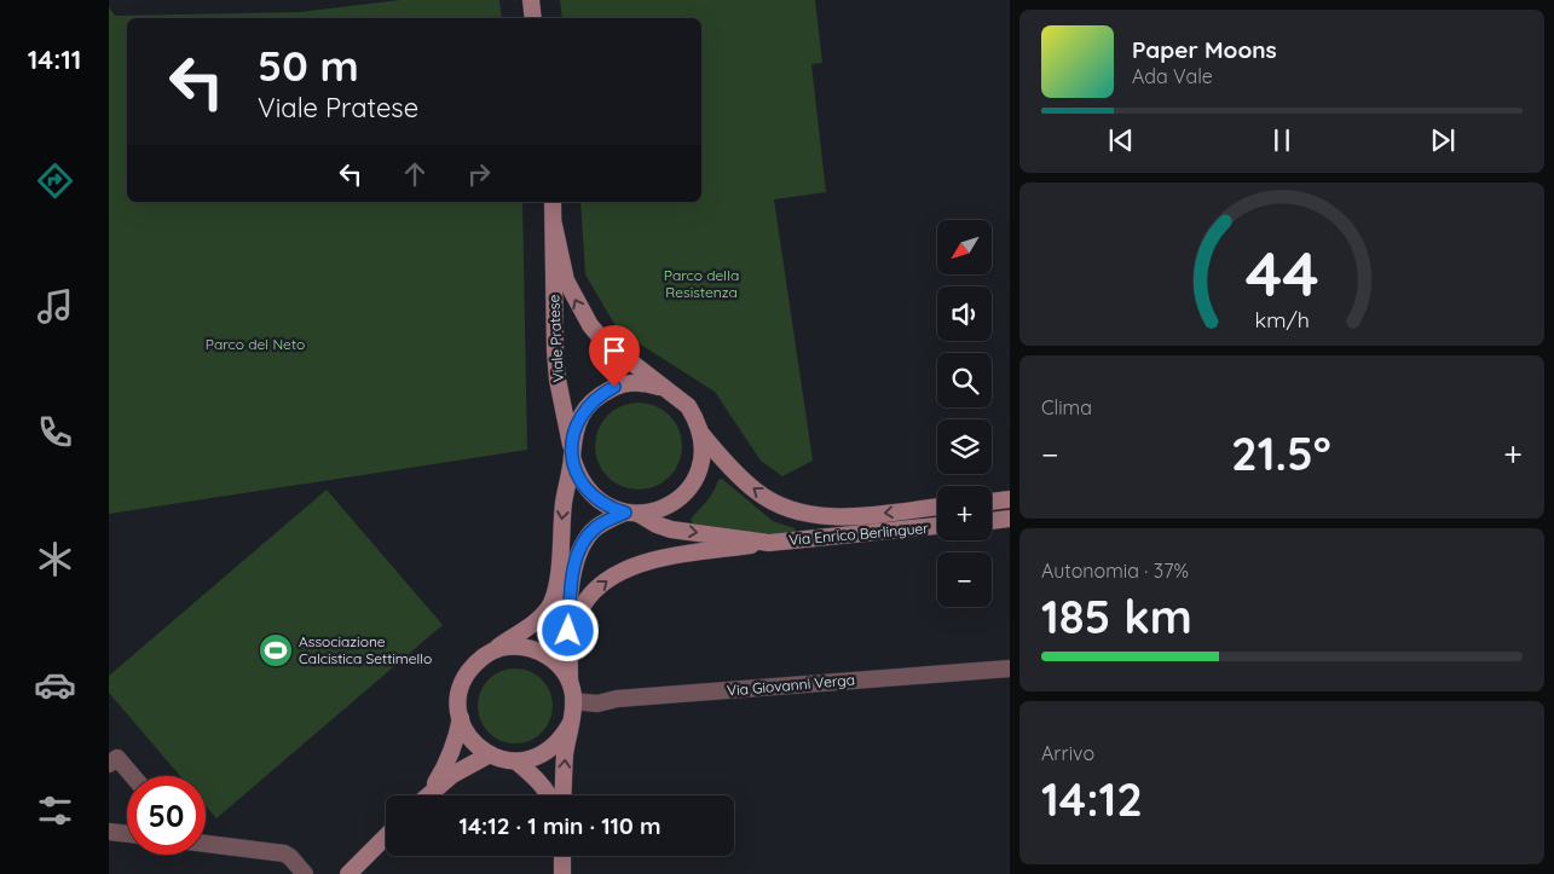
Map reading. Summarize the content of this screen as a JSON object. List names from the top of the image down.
{
  "streets": {
    "main road": ["Viale Pratese", "Via Enrico Berlinguer"],
    "street": ["Via Giovanni Verga"]
  },
  "crossings": [
    ["Viale Pratese", "Via Enrico Berlinguer"],
    ["Viale Pratese", "Via Giovanni Verga"]
  ],
  "parks": ["Parco della Resistenza", "Parco del Neto"],
  "places": {
    "sports": ["Associazione Calcistica Settimello"]
  },
  "north": "bottom left",
  "page": {
    "tabs": "14:11",
    "turn": ["50 m", "Viale Pratese"],
    "song": ["Paper Moons", "Ada Vale"],
    "map_buttons": ["+", "−"],
    "tile": [
      "Clima",
      ["Autonomia · 37%", "185 km"],
      ["Arrivo", "14:12"]
    ],
    "heat": ["−", "21.5°", "+"],
    "limit": "50",
    "trip": "14:12 · 1 min · 110 m",
    "gauge": ["44", "km/h"]
  }
}
